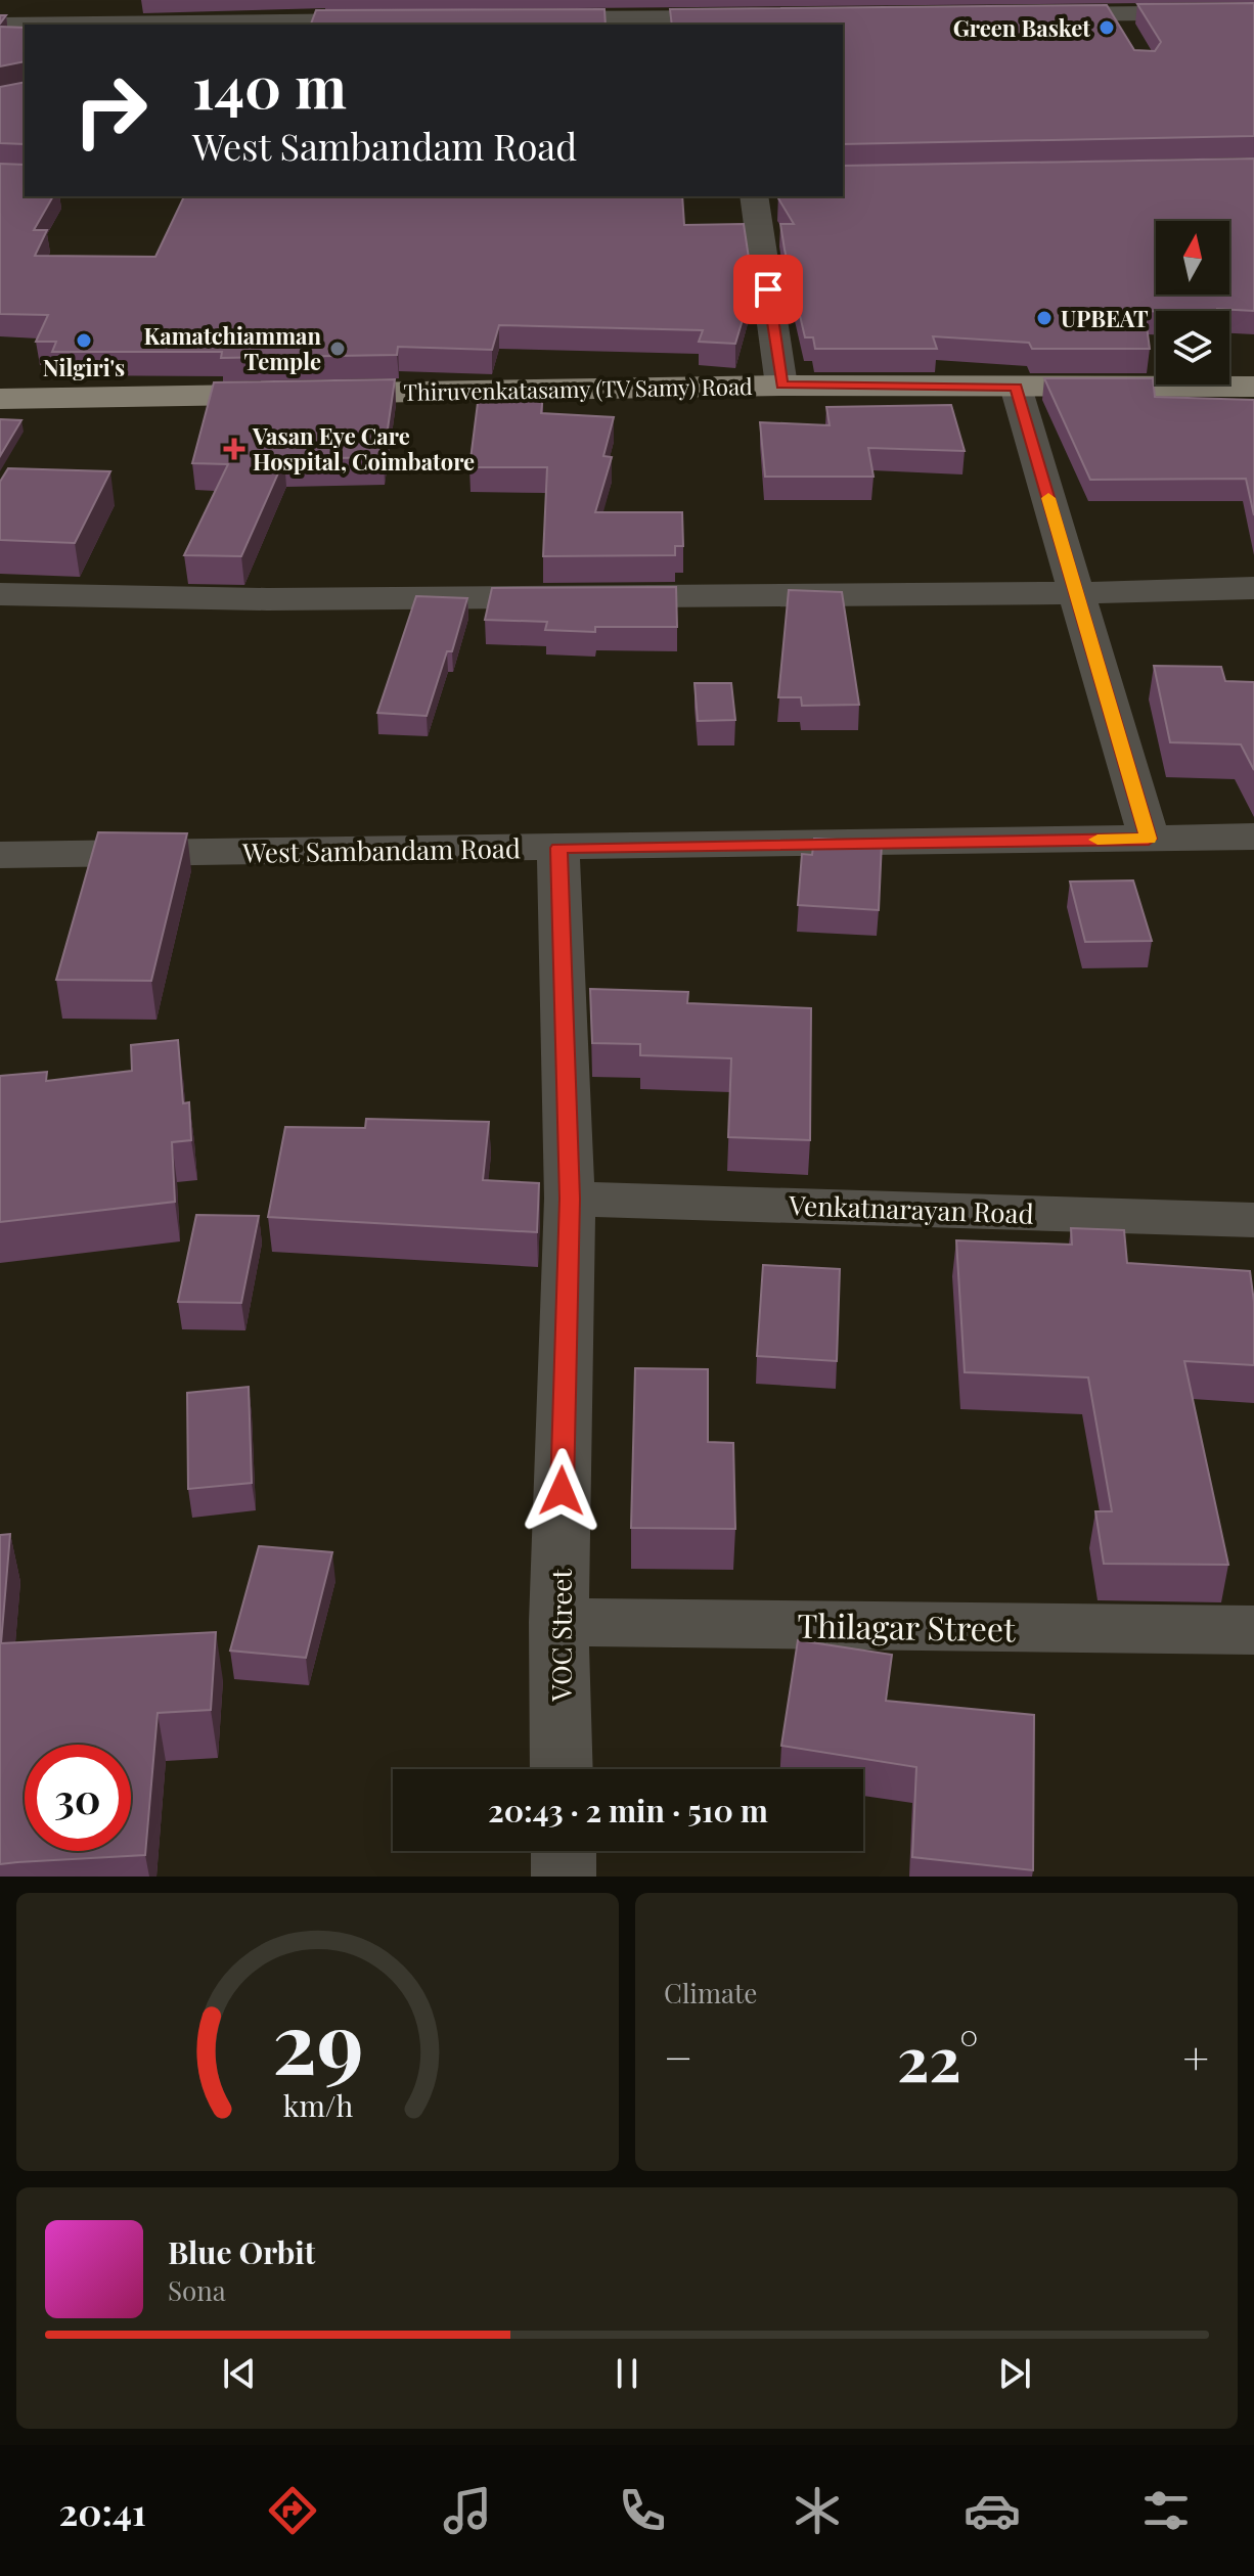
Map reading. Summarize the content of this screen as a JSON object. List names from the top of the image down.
{
  "streets": {
    "main road": ["Thiruvenkatasamy (TV Samy) Road"],
    "street": [
      "West Sambandam Road",
      "Venkatnarayan Road",
      "Thilagar Street",
      "VOC Street"
    ]
  },
  "crossings": [
    ["West Sambandam Road", "VOC Street"],
    ["Venkatnarayan Road", "VOC Street"],
    ["Thilagar Street", "VOC Street"]
  ],
  "places": {
    "other": [
      "Green Basket",
      "UPBEAT",
      "Nilgiri's",
      "Kamatchiamman Temple"
    ],
    "health": ["Vasan Eye Care Hospital, Coimbatore"]
  },
  "north": "top",
  "page": {
    "turn": ["140 m", "West Sambandam Road"],
    "limit": "30",
    "trip": "20:43 · 2 min · 510 m",
    "tile": "Climate",
    "heat": ["−", "22°", "+"],
    "song": ["Blue Orbit", "Sona"],
    "tabs": "20:41",
    "gauge": ["29", "km/h"]
  }
}
